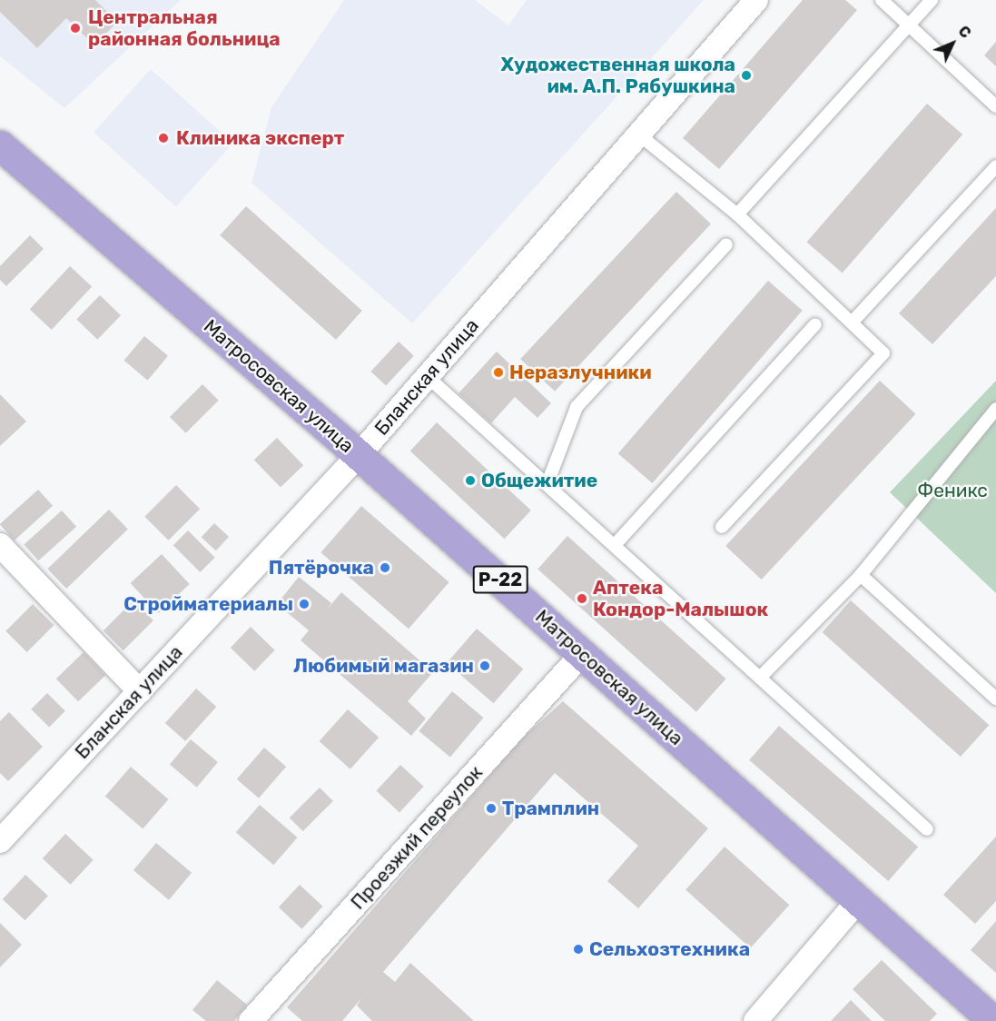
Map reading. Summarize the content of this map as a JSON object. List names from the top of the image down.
{
  "streets": {
    "highway": ["Матросовская улица", "Р-22"],
    "street": ["Бланская улица", "Проезжий переулок"]
  },
  "crossings": [
    ["Бланская улица", "Матросовская улица"],
    ["Матросовская улица", "Проезжий переулок"]
  ],
  "parks": ["Феникс"],
  "places": [
    "Центральная районная больница",
    "Художественная школа им. А.П. Рябушкина",
    "Клиника эксперт",
    "Неразлучники",
    "Общежитие",
    "Пятёрочка",
    "Аптека Кондор-Малышок",
    "Стройматериалы",
    "Любимый магазин",
    "Трамплин",
    "Сельхозтехника"
  ],
  "north": "top right"
}
